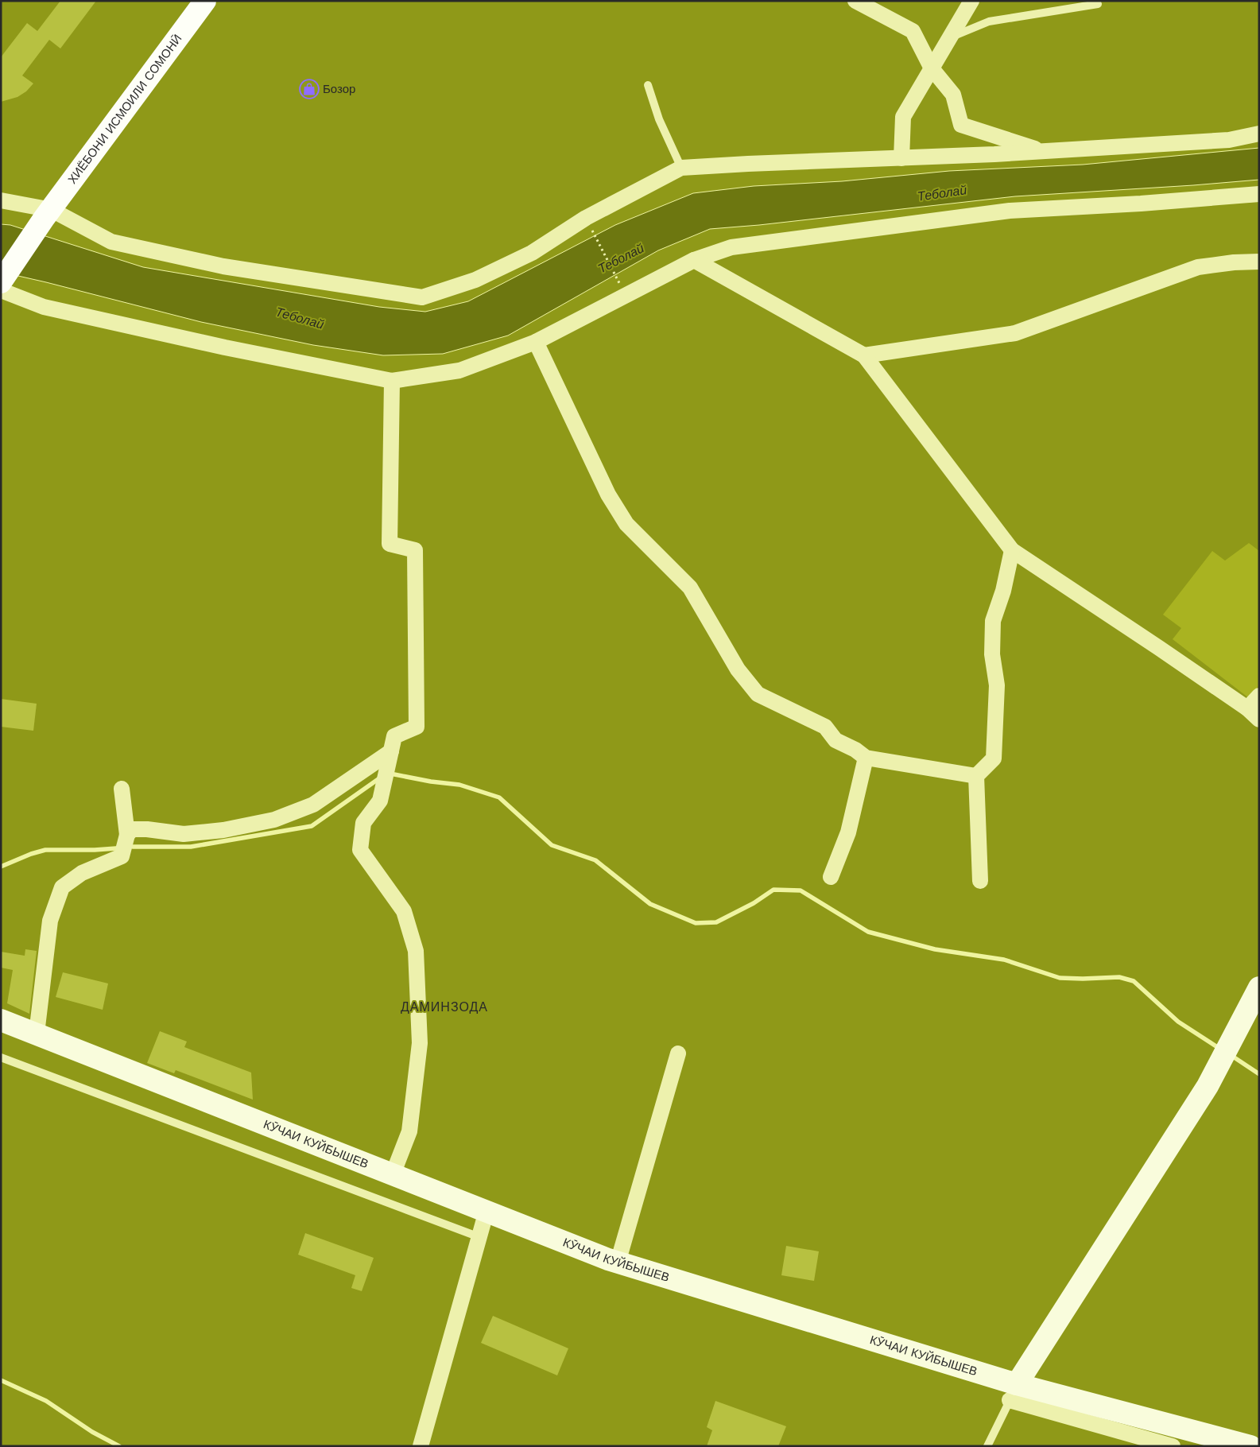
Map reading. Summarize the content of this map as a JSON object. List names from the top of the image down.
{
  "streets": {
    "main road": ["ХИЁБОНИ ИСМОИЛИ СОМОНӢ", "КӮЧАИ КУЙБЫШЕВ"]
  },
  "districts": ["ДАМИНЗОДА"],
  "water": ["Теболай"],
  "places": {
    "shop": ["Бозор"]
  }
}
